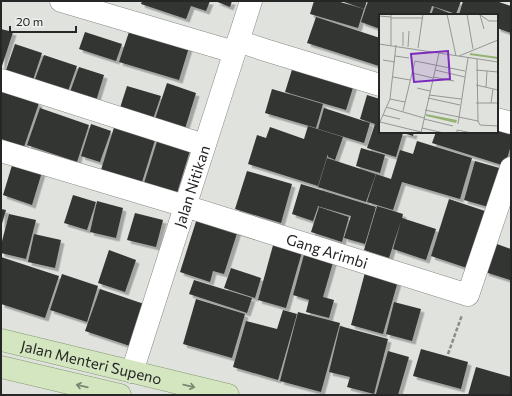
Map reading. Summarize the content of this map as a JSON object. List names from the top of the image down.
{
  "streets": {
    "main road": ["Jalan Menteri Supeno"],
    "street": ["Jalan Nitikan", "Gang Arimbi"]
  },
  "crossings": [
    ["Jalan Nitikan", "Gang Arimbi"],
    ["Jalan Nitikan", "Jalan Menteri Supeno"]
  ],
  "scale_bar": "20 m"
}
